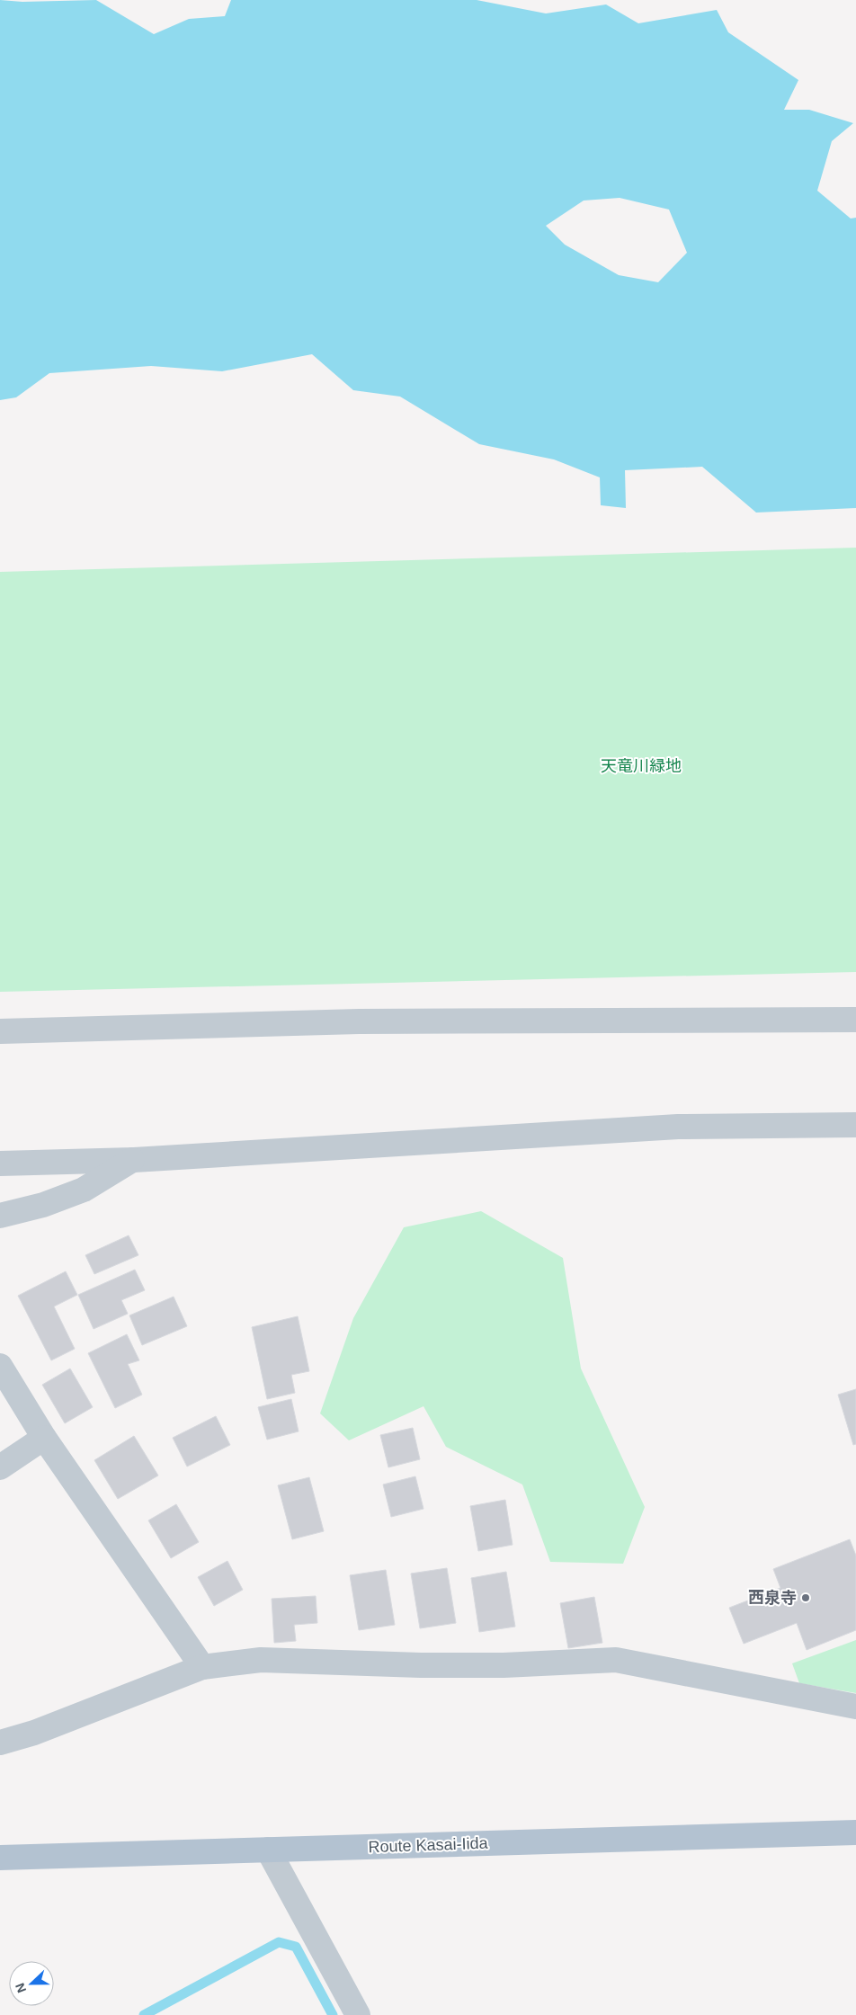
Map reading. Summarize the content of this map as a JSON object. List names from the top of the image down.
{
  "streets": {
    "main road": ["Route Kasai-Iida"]
  },
  "parks": ["天竜川緑地"],
  "places": ["西泉寺"],
  "north": "left"
}
